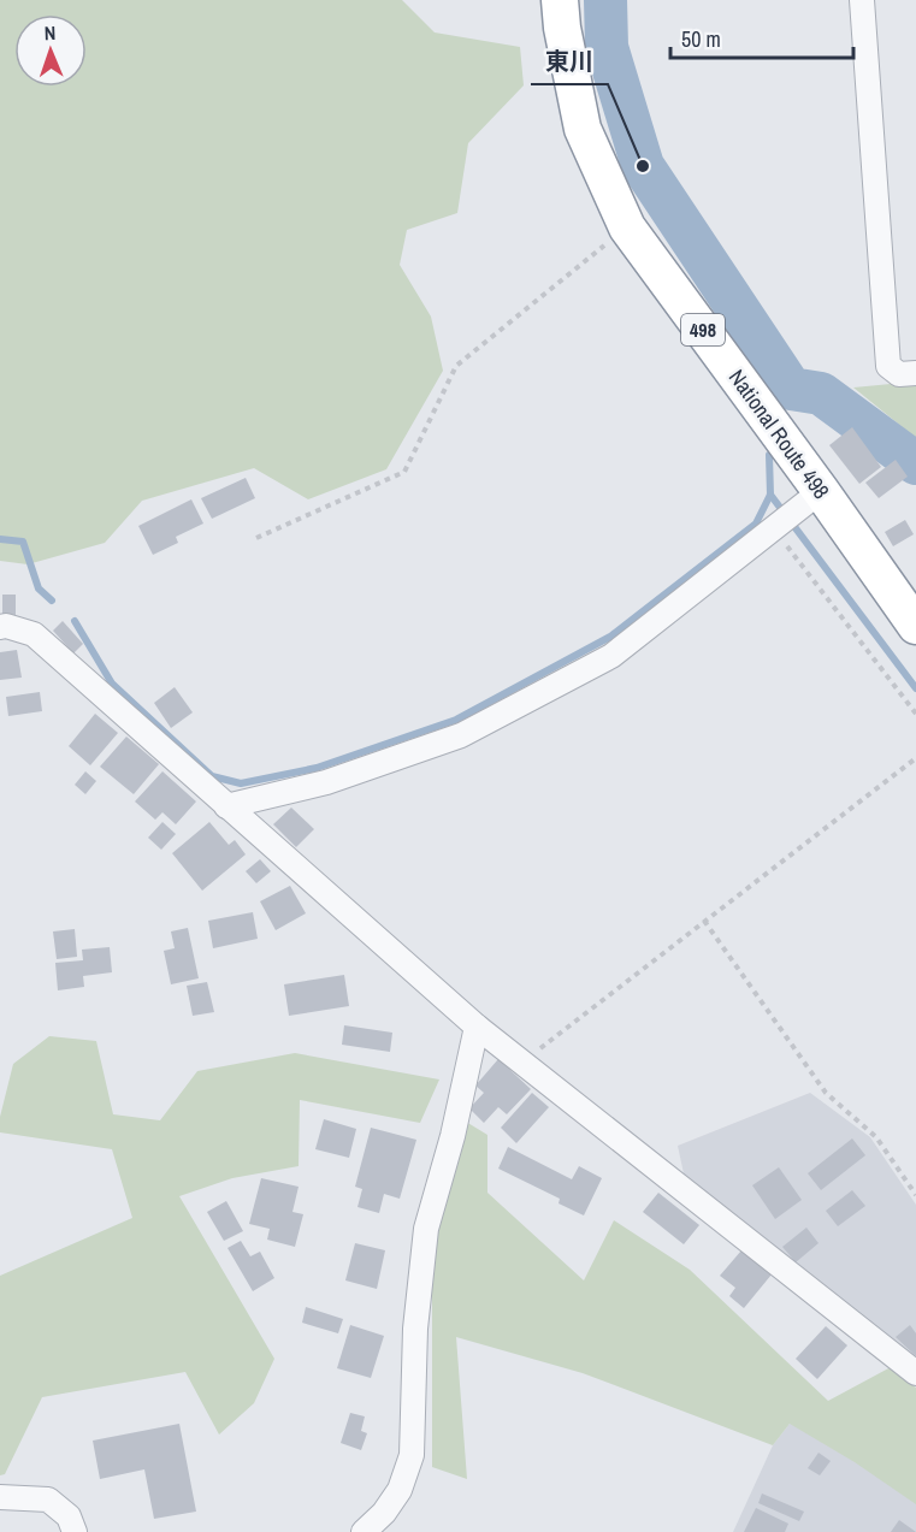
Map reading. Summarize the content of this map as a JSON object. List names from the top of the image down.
{
  "streets": {
    "highway": ["498", "National Route 498"]
  },
  "places": ["東川"],
  "scale_bar": "50 m",
  "north": "top"
}
